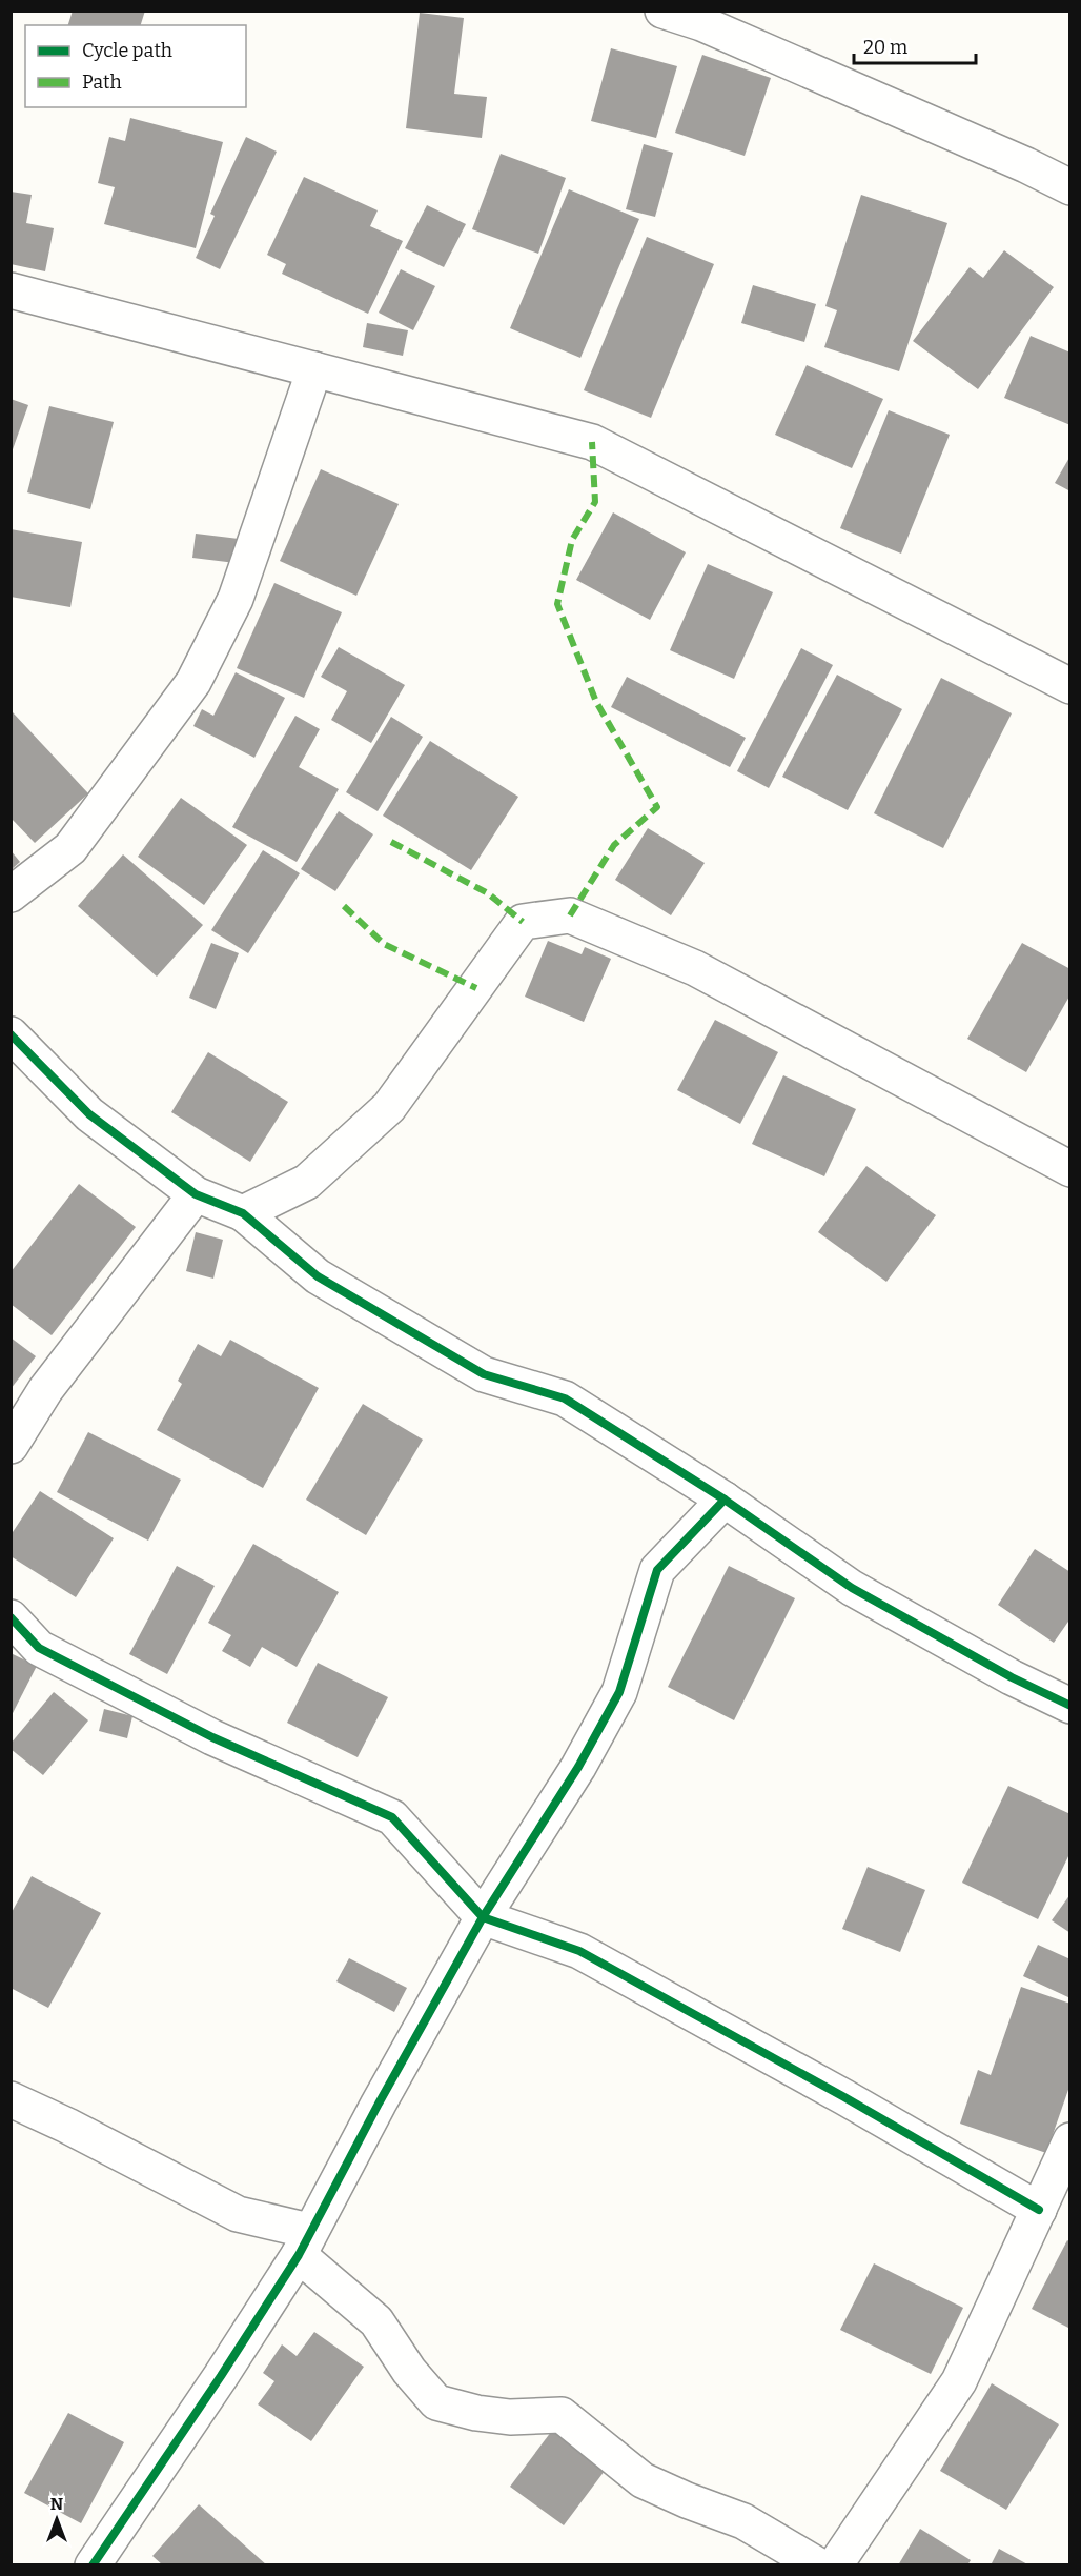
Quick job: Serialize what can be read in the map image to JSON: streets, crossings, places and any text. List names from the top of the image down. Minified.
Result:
{"legend":["Cycle path","Path"],"scale_bar":"20 m","north":"top"}
